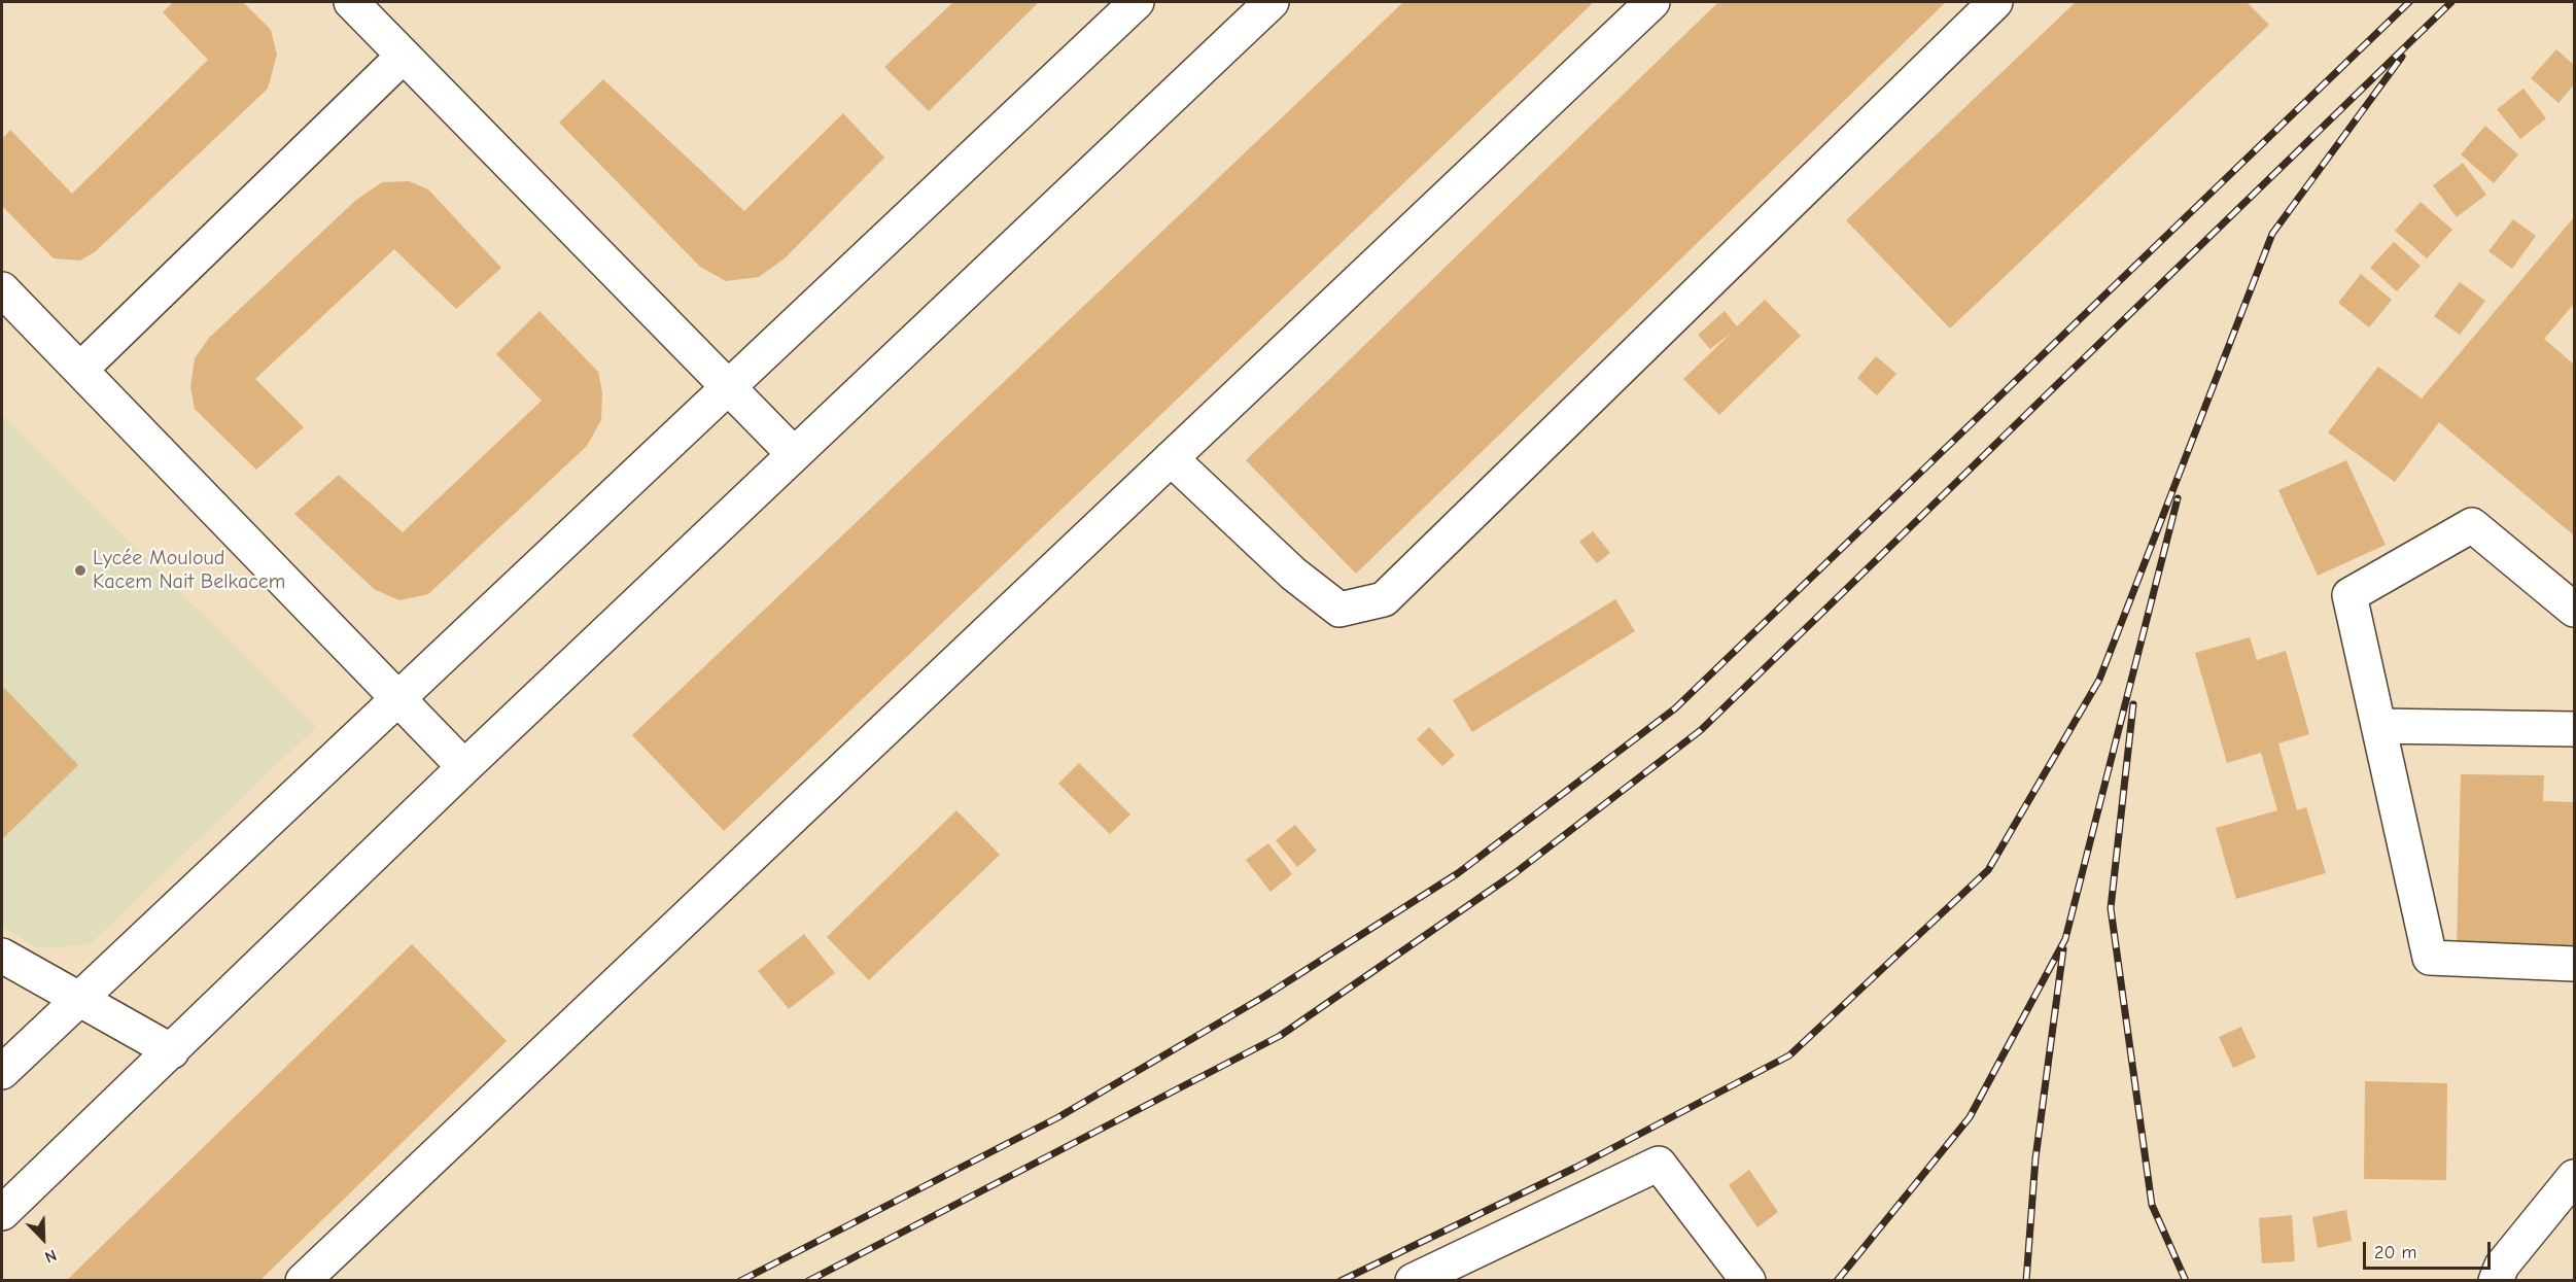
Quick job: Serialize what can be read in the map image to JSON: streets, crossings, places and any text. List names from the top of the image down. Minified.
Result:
{"places":["Lycée Mouloud Kacem Nait Belkacem"],"scale_bar":"20 m","north":"bottom right"}
